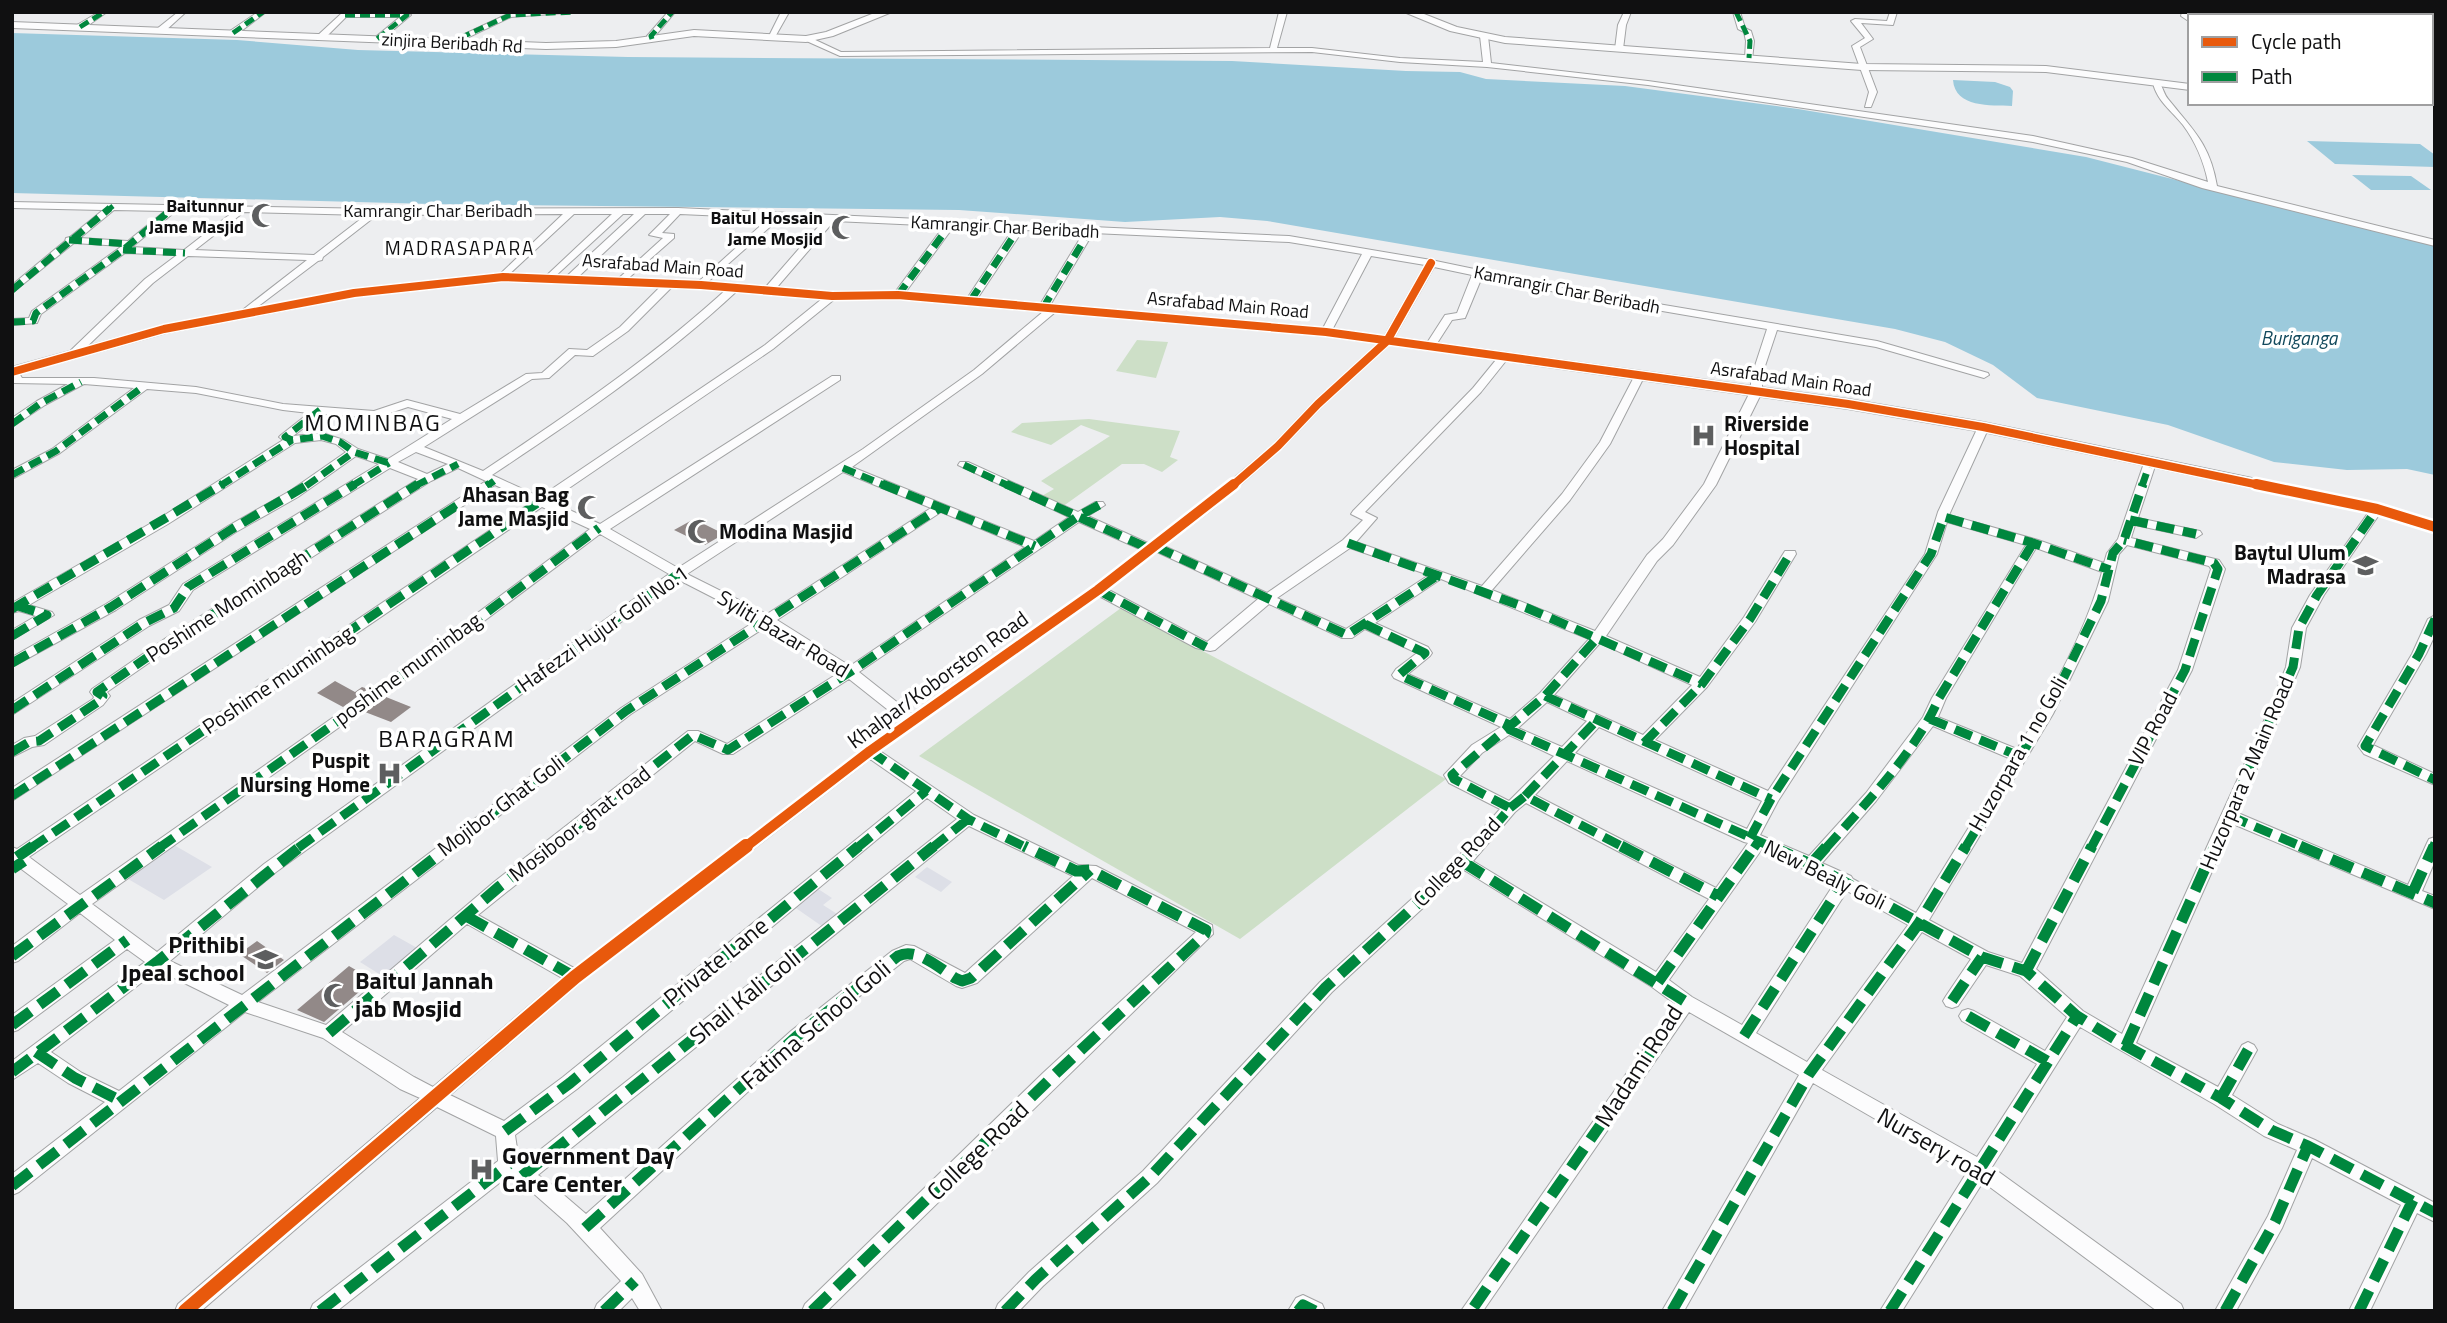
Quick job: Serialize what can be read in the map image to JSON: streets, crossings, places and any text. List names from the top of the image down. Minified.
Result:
{"streets":{"street":["zinjira Beribadh Rd","Kamrangir Char Beribadh","Asrafabad Main Road","Poshime Mominbagh","Hafezzi Hujur Goli No.1","Syliti Bazar Road","poshime muminbag","Poshime muminbag","Khalpar/Koborston Road","VIP Road","Huzorpara 1 no Goli","Huzorpara 2 Main Road","Mojibor Ghat Goli","Mosiboor ghat road","College Road","New Bealy Goli","Private Lane","Shail Kali Goli","Fatima School Goli","Madami Road","Nursery road"]},"crossings":[["Kamrangir Char Beribadh","Hafezzi Hujur Goli No.1"],["Kamrangir Char Beribadh","Khalpar/Koborston Road"],["Kamrangir Char Beribadh","College Road"],["Asrafabad Main Road","Hafezzi Hujur Goli No.1"],["Asrafabad Main Road","Poshime muminbag"],["Asrafabad Main Road","Khalpar/Koborston Road"],["Asrafabad Main Road","Huzorpara 1 no Goli"],["Asrafabad Main Road","Huzorpara 2 Main Road"],["Asrafabad Main Road","College Road"],["Poshime Mominbagh","Syliti Bazar Road"],["Hafezzi Hujur Goli No.1","Syliti Bazar Road"],["Syliti Bazar Road","poshime muminbag"],["Syliti Bazar Road","Poshime muminbag"],["Syliti Bazar Road","Khalpar/Koborston Road"],["Syliti Bazar Road","Mojibor Ghat Goli"],["Syliti Bazar Road","Mosiboor ghat road"],["VIP Road","Huzorpara 1 no Goli"],["VIP Road","New Bealy Goli"],["Huzorpara 1 no Goli","New Bealy Goli"],["Huzorpara 1 no Goli","Nursery road"],["Huzorpara 2 Main Road","New Bealy Goli"],["College Road","New Bealy Goli"],["College Road","Fatima School Goli"],["College Road","Madami Road"],["Madami Road","Nursery road"]],"districts":["MADRASAPARA","MOMINBAG","BARAGRAM"],"water":["Buriganga"],"places":{"mosque":["Baitunnur Jame Masjid","Baitul Hossain Jame Mosjid","Ahasan Bag Jame Masjid","Modina Masjid","Baitul Jannah jab Mosjid"],"hospital":["Riverside Hospital","Puspit Nursing Home","Government Day Care Center"],"school or university":["Baytul Ulum Madrasa","Prithibi Jpeal school"]},"legend":["Cycle path","Path"]}
